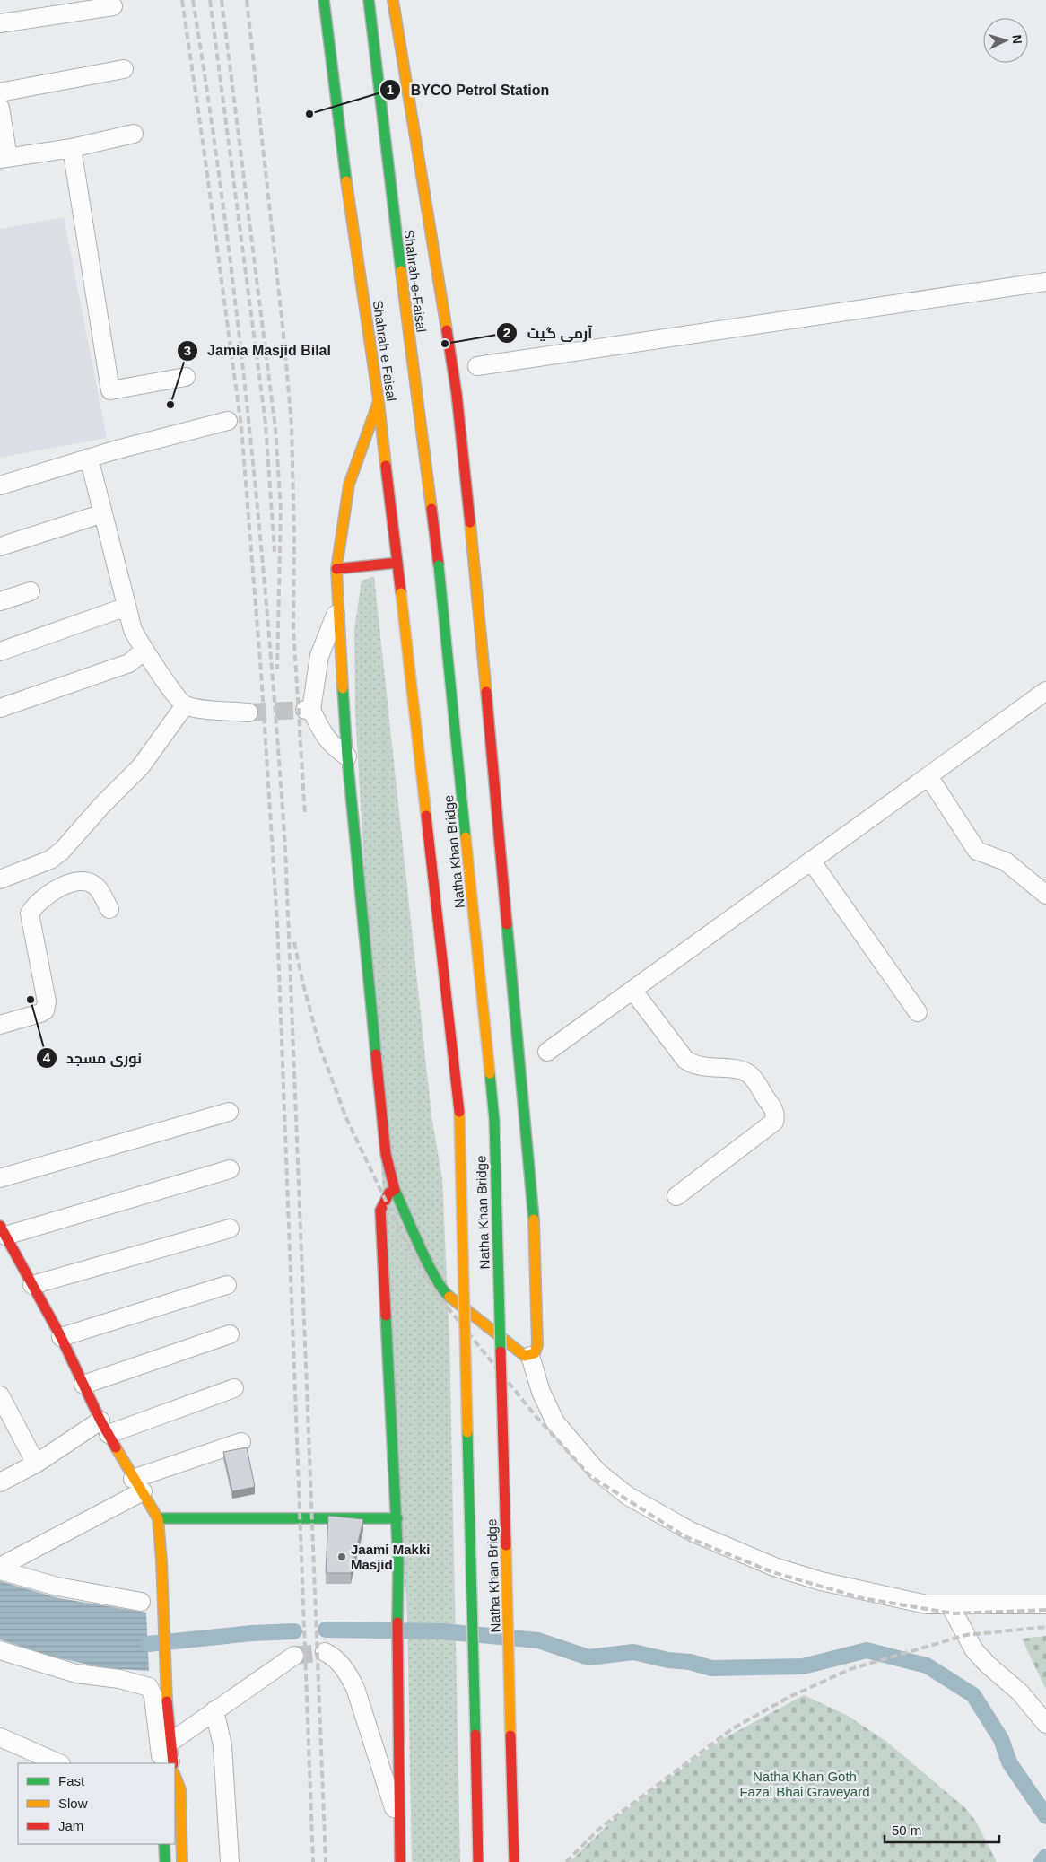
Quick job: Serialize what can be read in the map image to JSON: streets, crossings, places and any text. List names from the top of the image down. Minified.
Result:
{"streets":{"main road":["Shahrah-e-Faisal","Shahrah e Faisal","Natha Khan Bridge"]},"crossings":[["Shahrah-e-Faisal","Natha Khan Bridge"],["Shahrah e Faisal","Natha Khan Bridge"]],"parks":["Natha Khan Goth Fazal Bhai Graveyard"],"places":["BYCO Petrol Station","آرمی گیٹ","Jamia Masjid Bilal","نوری مسجد","Jaami Makki Masjid"],"legend":["Fast","Slow","Jam"],"scale_bar":"50 m","north":"right"}
